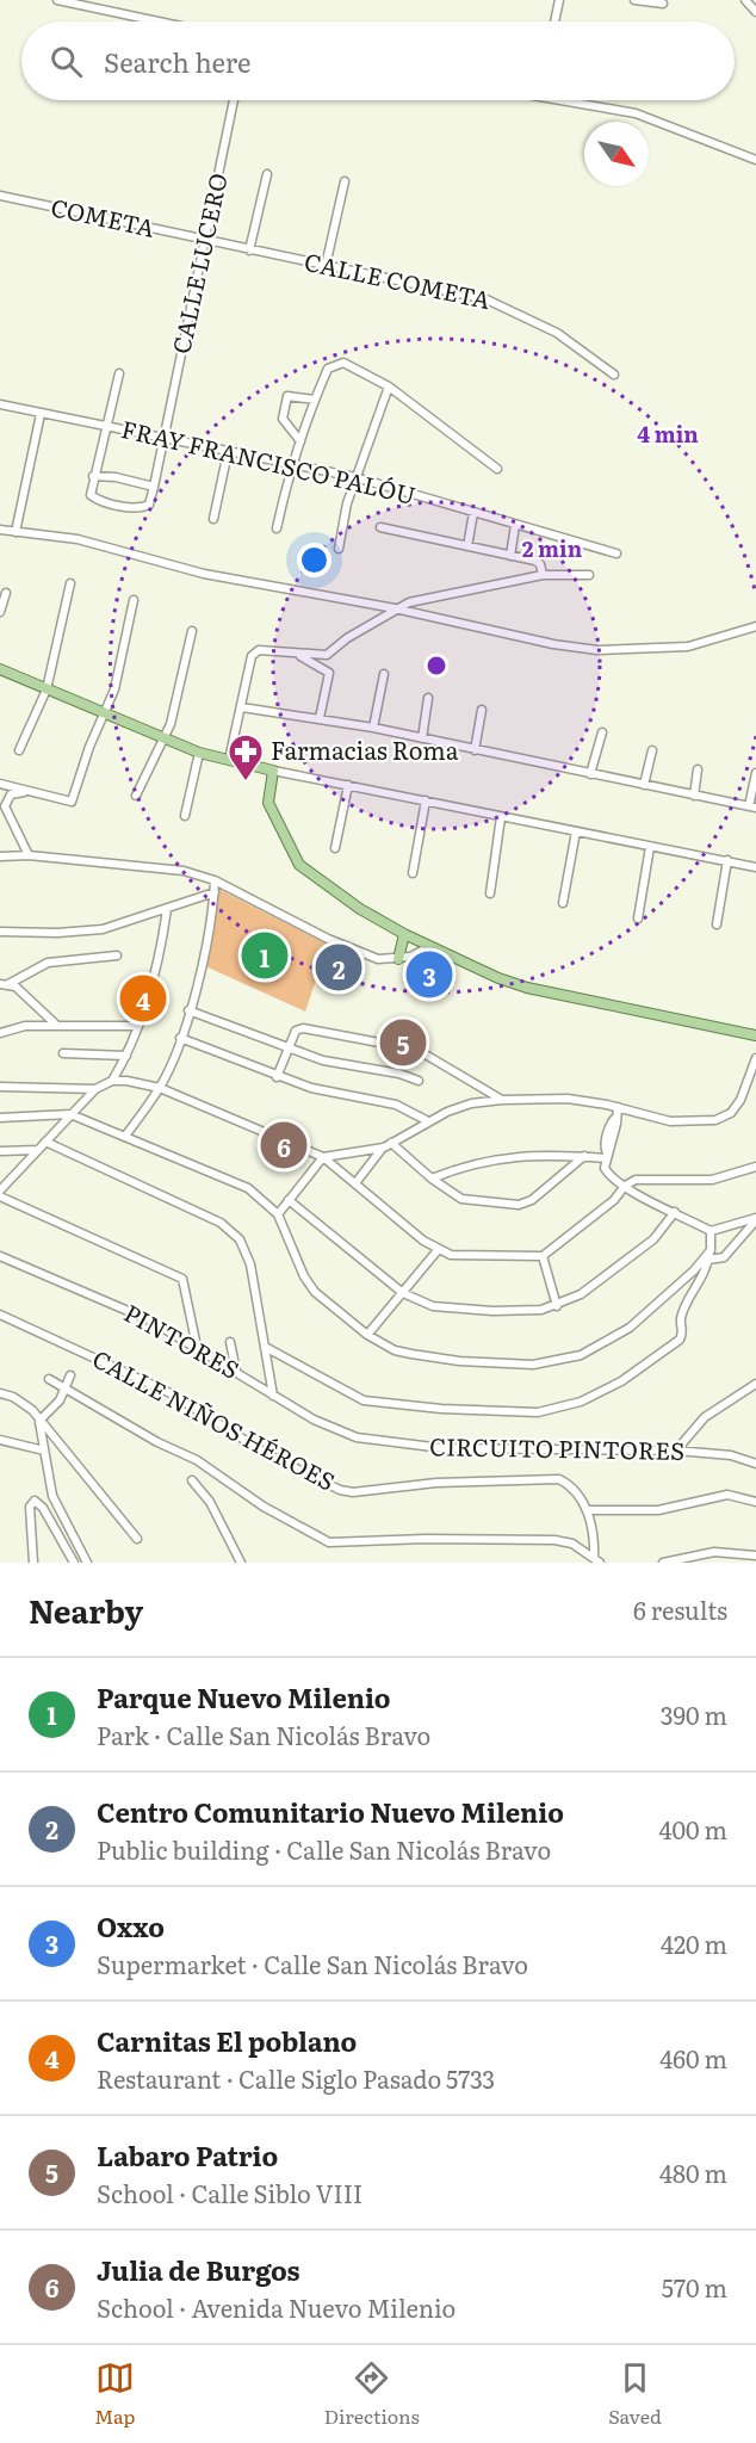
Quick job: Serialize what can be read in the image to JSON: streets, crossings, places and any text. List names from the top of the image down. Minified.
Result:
{"streets":{"street":["COMETA","CALLE LUCERO","CALLE COMETA","FRAY FRANCISCO PALÓU","PINTORES","CALLE NIÑOS HÉROES","CIRCUITO PINTORES"]},"crossings":[["COMETA","CALLE LUCERO"],["COMETA","CALLE COMETA"],["CALLE LUCERO","CALLE COMETA"],["CALLE LUCERO","FRAY FRANCISCO PALÓU"],["PINTORES","CIRCUITO PINTORES"]],"places":{"pharmacy":["Farmacias Roma"]},"north":"bottom right","page":{"search":"Search here","pins":["1","2","3","4","5","6"],"heading":["Nearby","6 results"],"list":[{"mark":"1","name":"Parque Nuevo Milenio","note":"Park · Calle San Nicolás Bravo","value":"390 m"},{"mark":"2","name":"Centro Comunitario Nuevo Milenio","note":"Public building · Calle San Nicolás Bravo","value":"400 m"},{"mark":"3","name":"Oxxo","note":"Supermarket · Calle San Nicolás Bravo","value":"420 m"},{"mark":"4","name":"Carnitas El poblano","note":"Restaurant · Calle Siglo Pasado 5733","value":"460 m"},{"mark":"5","name":"Labaro Patrio","note":"School · Calle Siblo VIII","value":"480 m"},{"mark":"6","name":"Julia de Burgos","note":"School · Avenida Nuevo Milenio","value":"570 m"}],"nav":["Map","Directions","Saved"]},"rings":["4 min","2 min"]}
